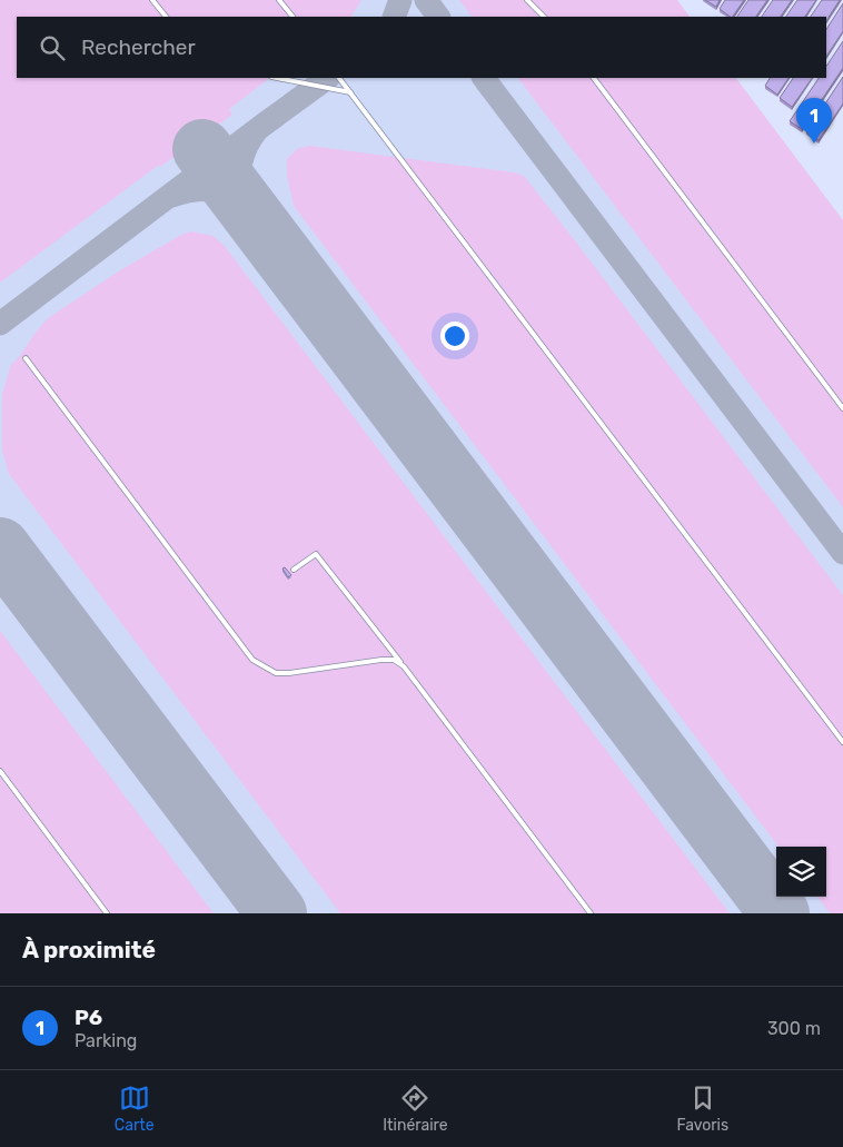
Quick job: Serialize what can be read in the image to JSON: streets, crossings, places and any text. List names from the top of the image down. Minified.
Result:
{"page":{"search":"Rechercher","pins":"1","heading":"À proximité","list":[{"mark":"1","name":"P6","note":"Parking","value":"300 m"}],"nav":["Carte","Itinéraire","Favoris"]}}
